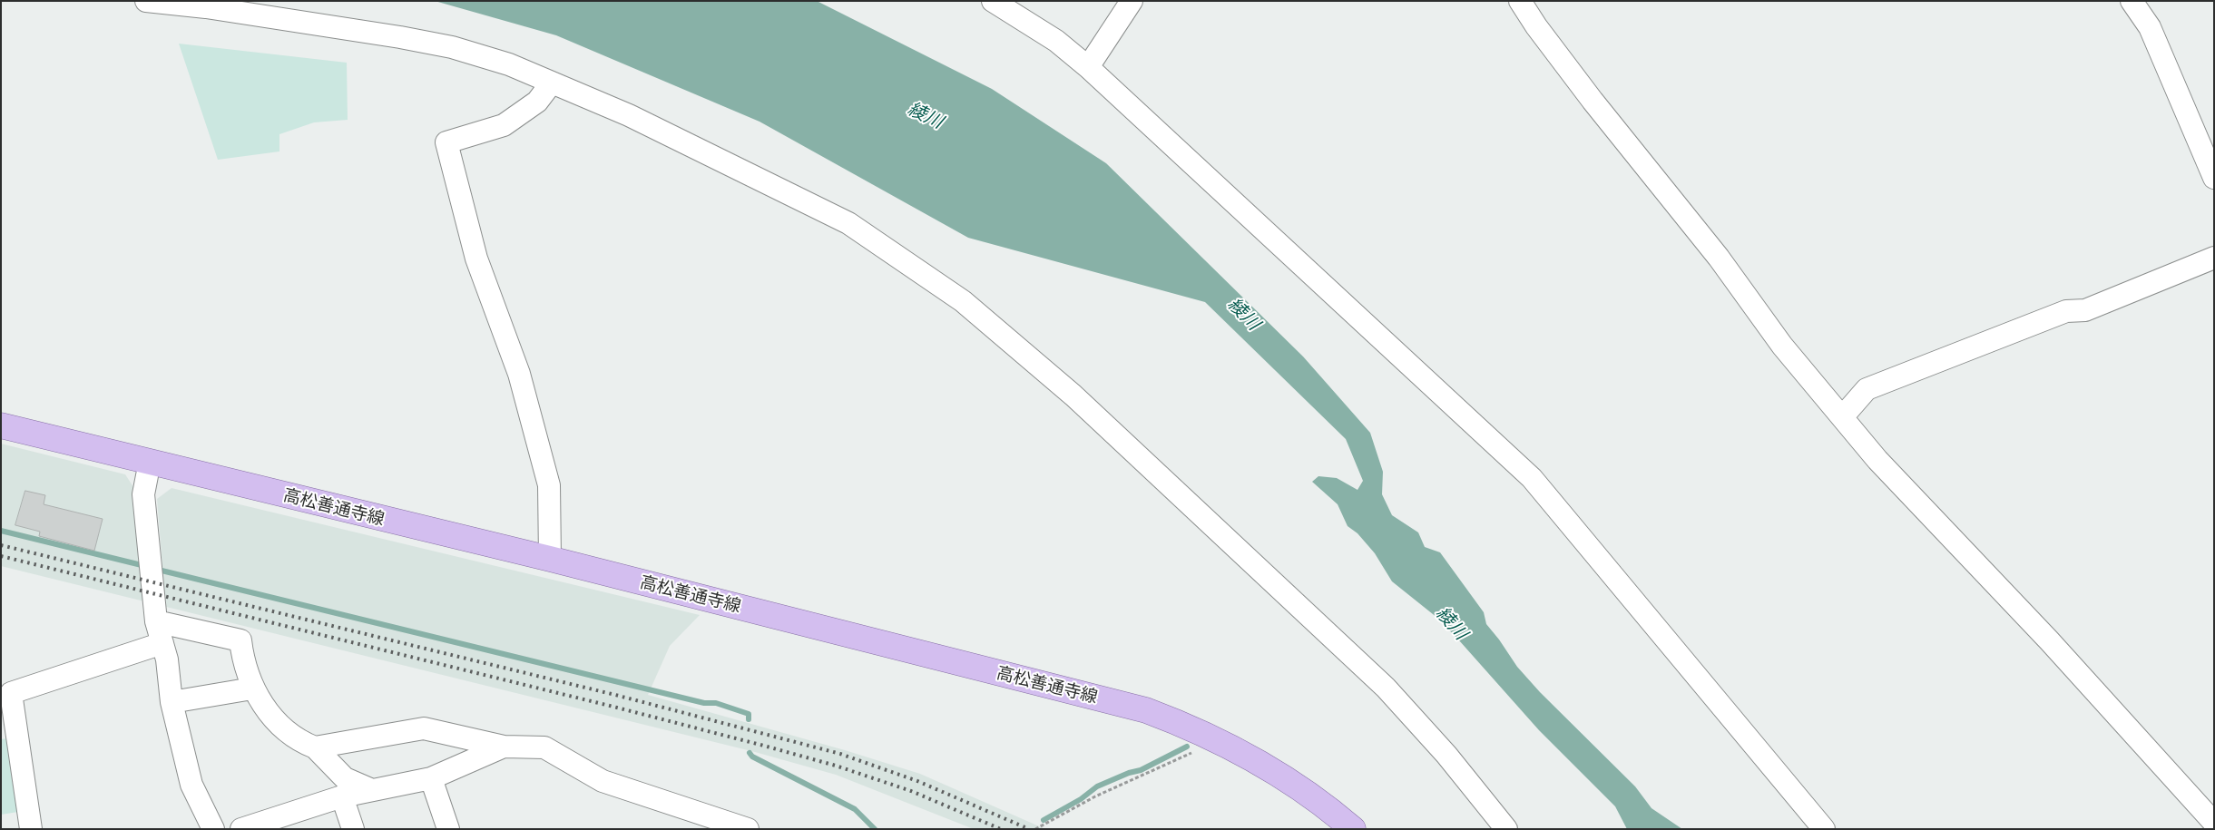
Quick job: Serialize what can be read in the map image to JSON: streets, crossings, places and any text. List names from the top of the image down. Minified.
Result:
{"streets":{"main road":["高松善通寺線"]},"water":["綾川"]}
